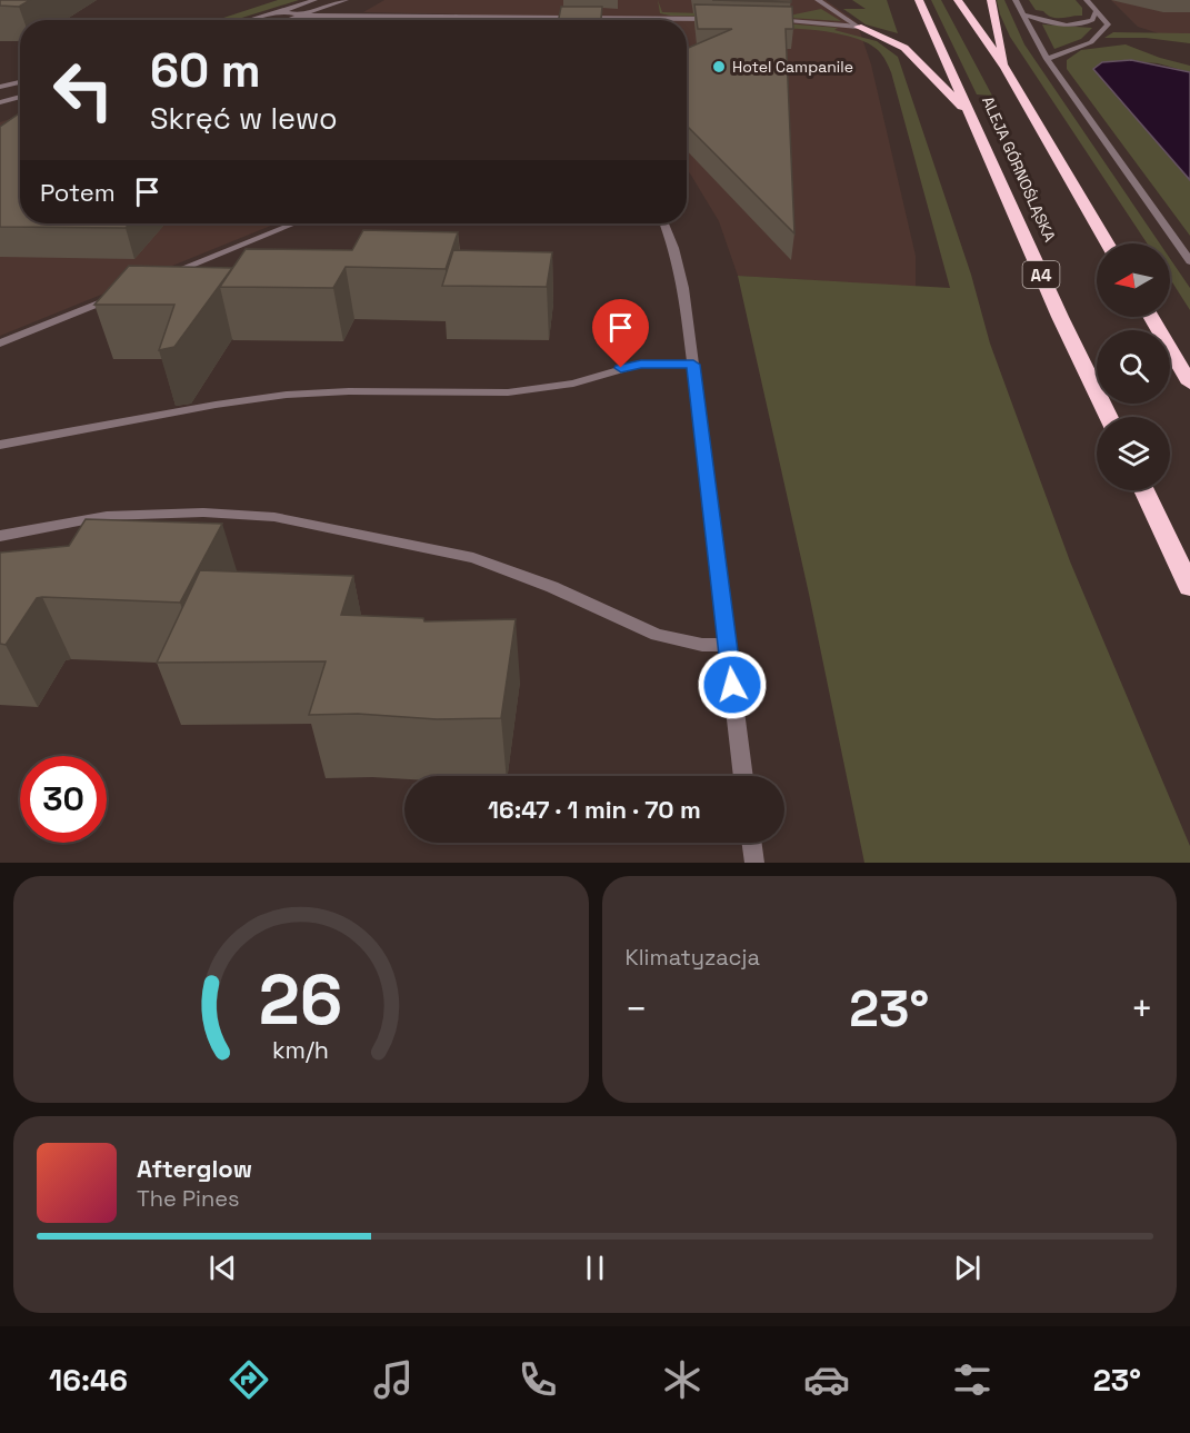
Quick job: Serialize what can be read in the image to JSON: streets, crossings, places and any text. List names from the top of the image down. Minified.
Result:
{"streets":{"highway":["ALEJA GÓRNOŚLĄSKA","A4"]},"places":["Hotel Campanile"],"north":"left","page":{"turn":["60 m","Skręć w lewo"],"then":"Potem","limit":"30","trip":"16:47 · 1 min · 70 m","tile":"Klimatyzacja","heat":["−","23°","+"],"song":["Afterglow","The Pines"],"tabs":["16:46","23°"],"gauge":["26","km/h"]}}
